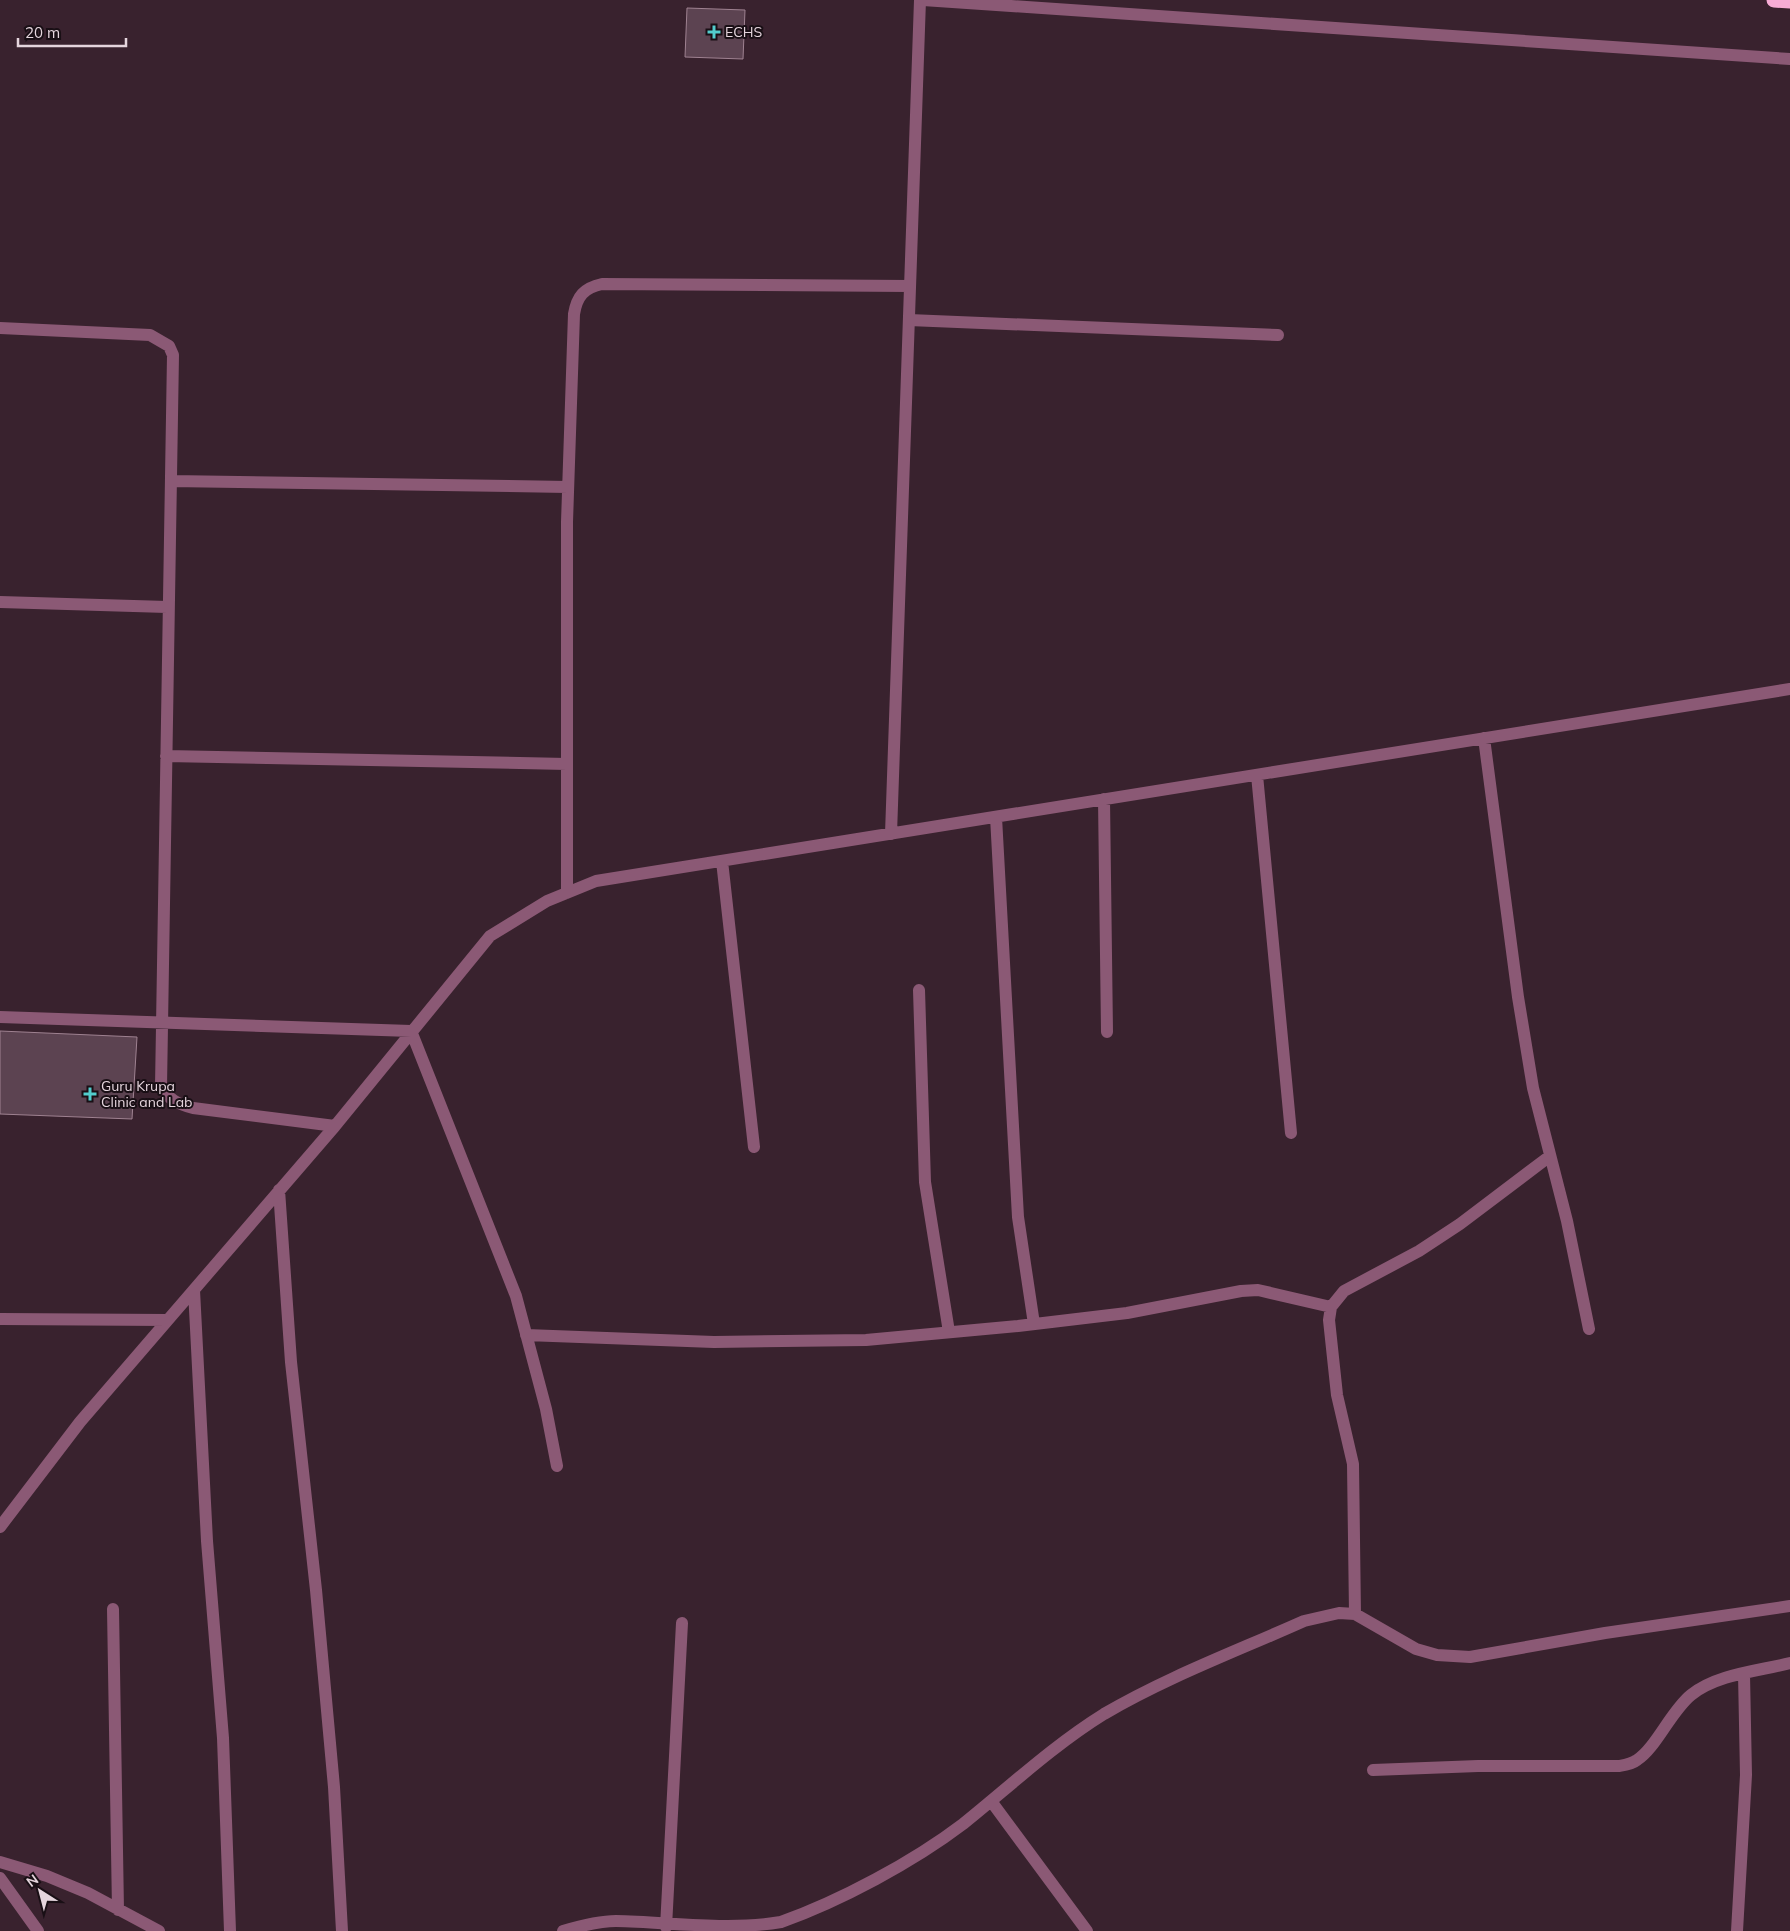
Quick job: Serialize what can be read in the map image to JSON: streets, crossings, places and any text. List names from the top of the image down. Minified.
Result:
{"places":{"health":["ECHS","Guru Krupa Clinic and Lab"]},"scale_bar":"20 m","north":"top left"}
